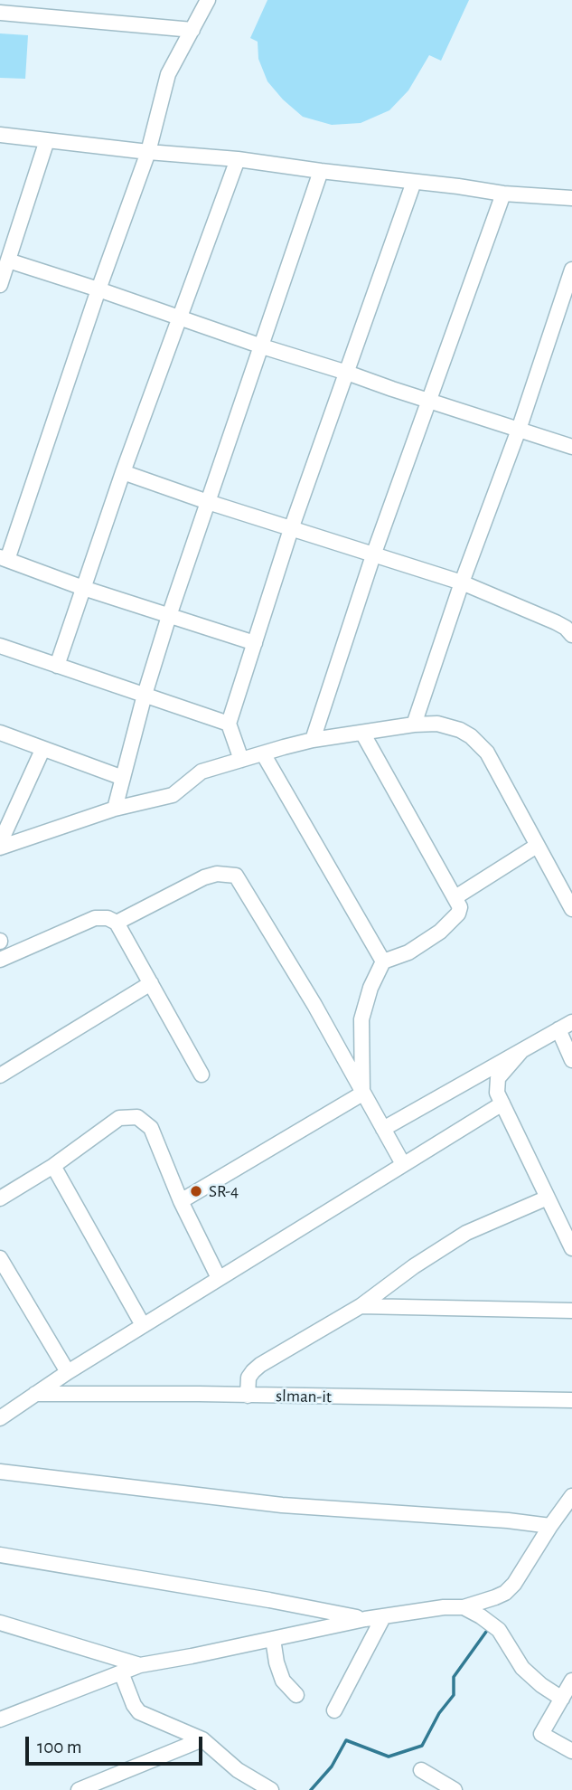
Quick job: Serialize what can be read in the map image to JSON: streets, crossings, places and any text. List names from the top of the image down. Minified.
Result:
{"streets":{"street":["slman-it"]},"places":["SR-4"],"scale_bar":"100 m"}
